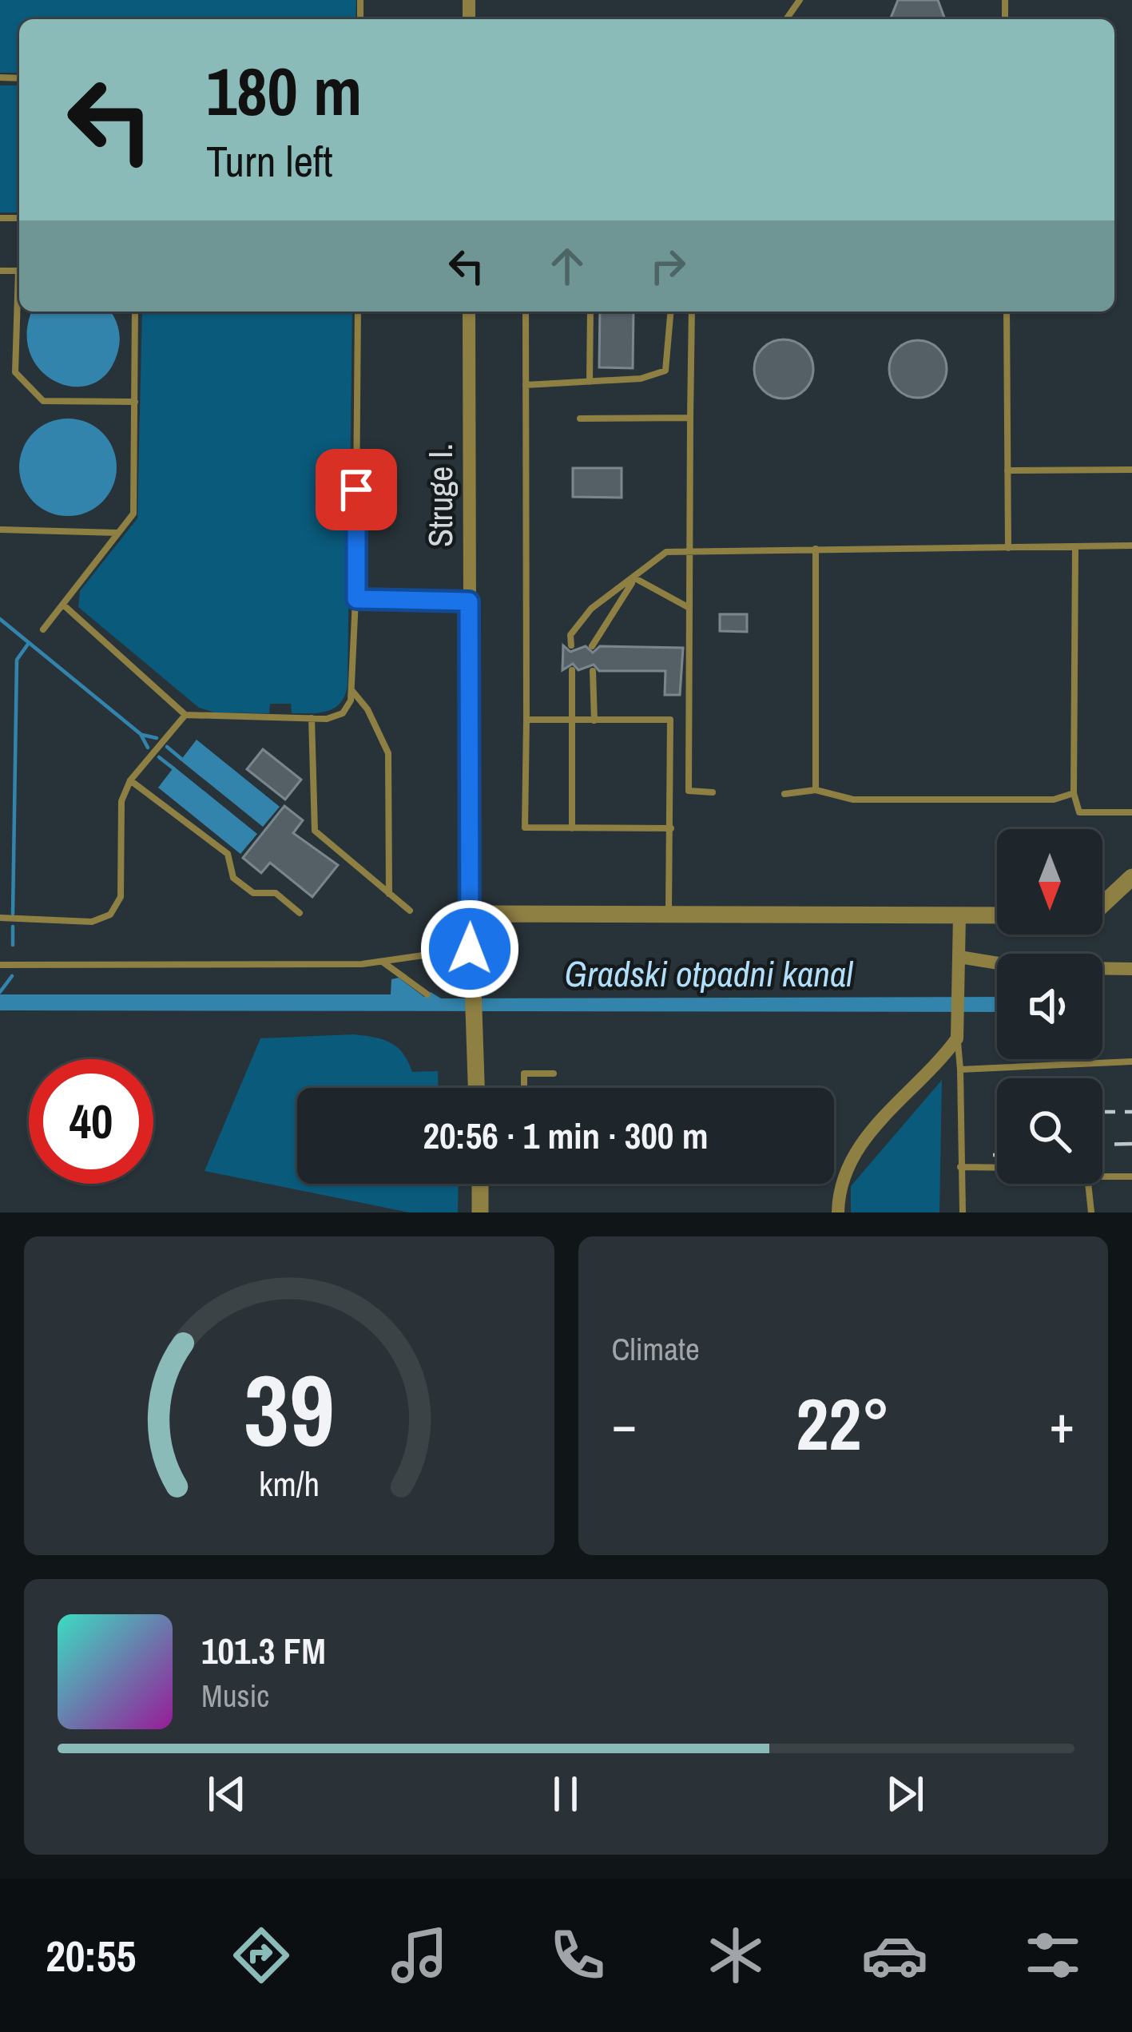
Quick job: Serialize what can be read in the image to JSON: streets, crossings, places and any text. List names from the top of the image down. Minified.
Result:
{"streets":{"street":["Struge I."]},"water":["Gradski otpadni kanal"],"north":"bottom","page":{"turn":["180 m","Turn left"],"limit":"40","trip":"20:56 · 1 min · 300 m","tile":"Climate","heat":["−","22°","+"],"song":["101.3 FM","Music"],"tabs":"20:55","gauge":["39","km/h"]}}
